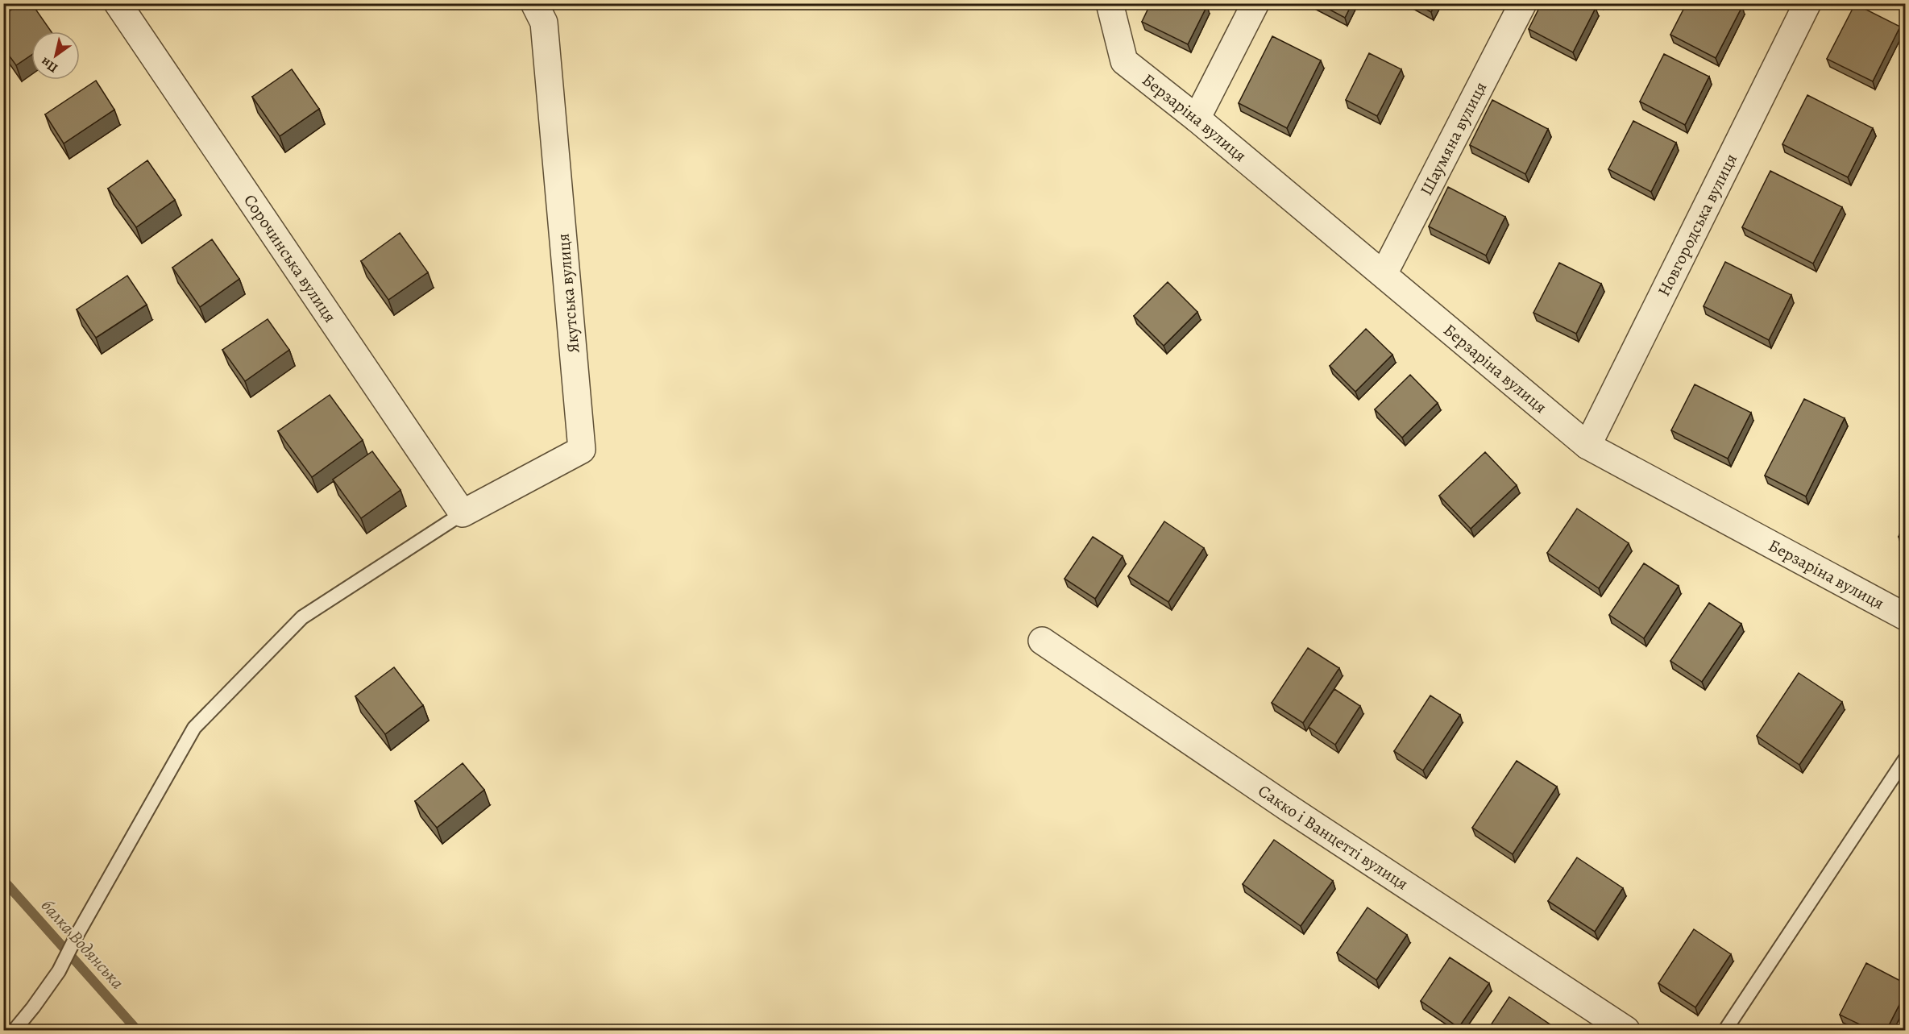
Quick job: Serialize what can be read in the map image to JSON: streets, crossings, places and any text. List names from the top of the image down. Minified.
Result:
{"streets":{"street":["Берзаріна вулиця","Шаумяна вулиця","Новгородська вулиця","Сорочинська вулиця","Якутська вулиця","Сакко і Ванцетті вулиця"]},"crossings":[["Берзаріна вулиця","Шаумяна вулиця"],["Берзаріна вулиця","Новгородська вулиця"],["Сорочинська вулиця","Якутська вулиця"]],"water":["балка Водянська"],"north":"bottom left"}
